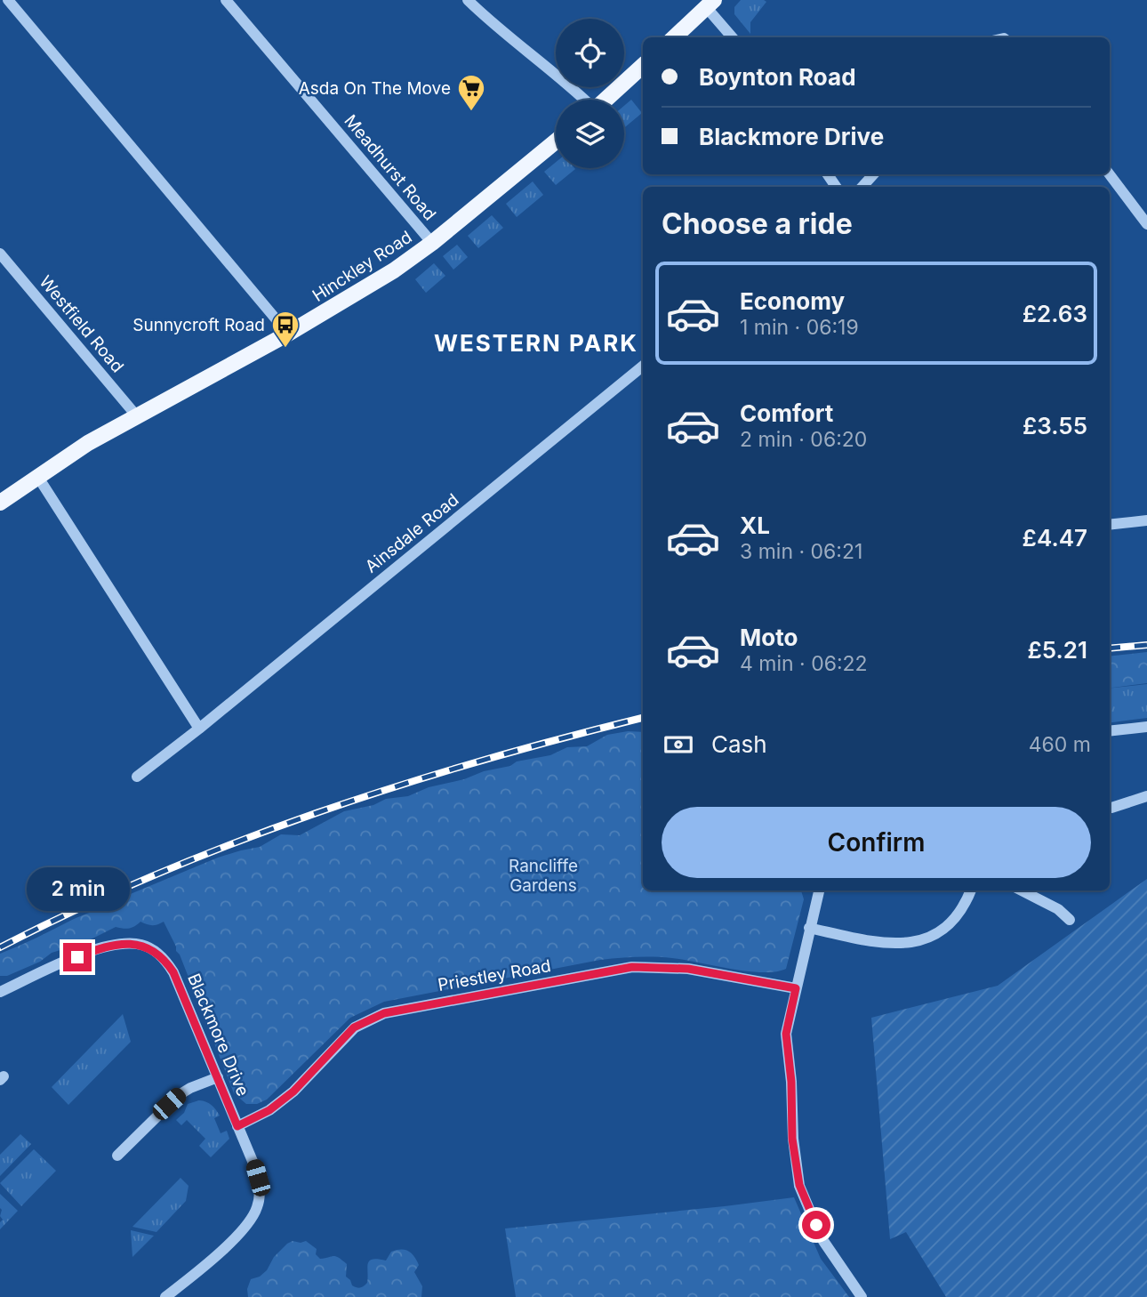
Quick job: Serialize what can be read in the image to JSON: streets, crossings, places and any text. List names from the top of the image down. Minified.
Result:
{"streets":{"main road":["Hinckley Road"],"street":["Meadhurst Road","Westfield Road","Ainsdale Road","Priestley Road","Blackmore Drive"]},"crossings":[["Meadhurst Road","Hinckley Road"],["Hinckley Road","Westfield Road"],["Priestley Road","Blackmore Drive"]],"districts":["WESTERN PARK"],"parks":["Rancliffe Gardens"],"places":{"supermarket":["Asda On The Move"],"bus stop":["Sunnycroft Road"]},"page":{"banner":["Boynton Road","Blackmore Drive"],"heading":"Choose a ride","list":[{"name":"Economy","note":"1 min · 06:19","value":"£2.63"},{"name":"Comfort","note":"2 min · 06:20","value":"£3.55"},{"name":"XL","note":"3 min · 06:21","value":"£4.47"},{"name":"Moto","note":"4 min · 06:22","value":"£5.21"}],"pay":["Cash","460 m"],"buttons":"Confirm","bubble":"2 min"}}
